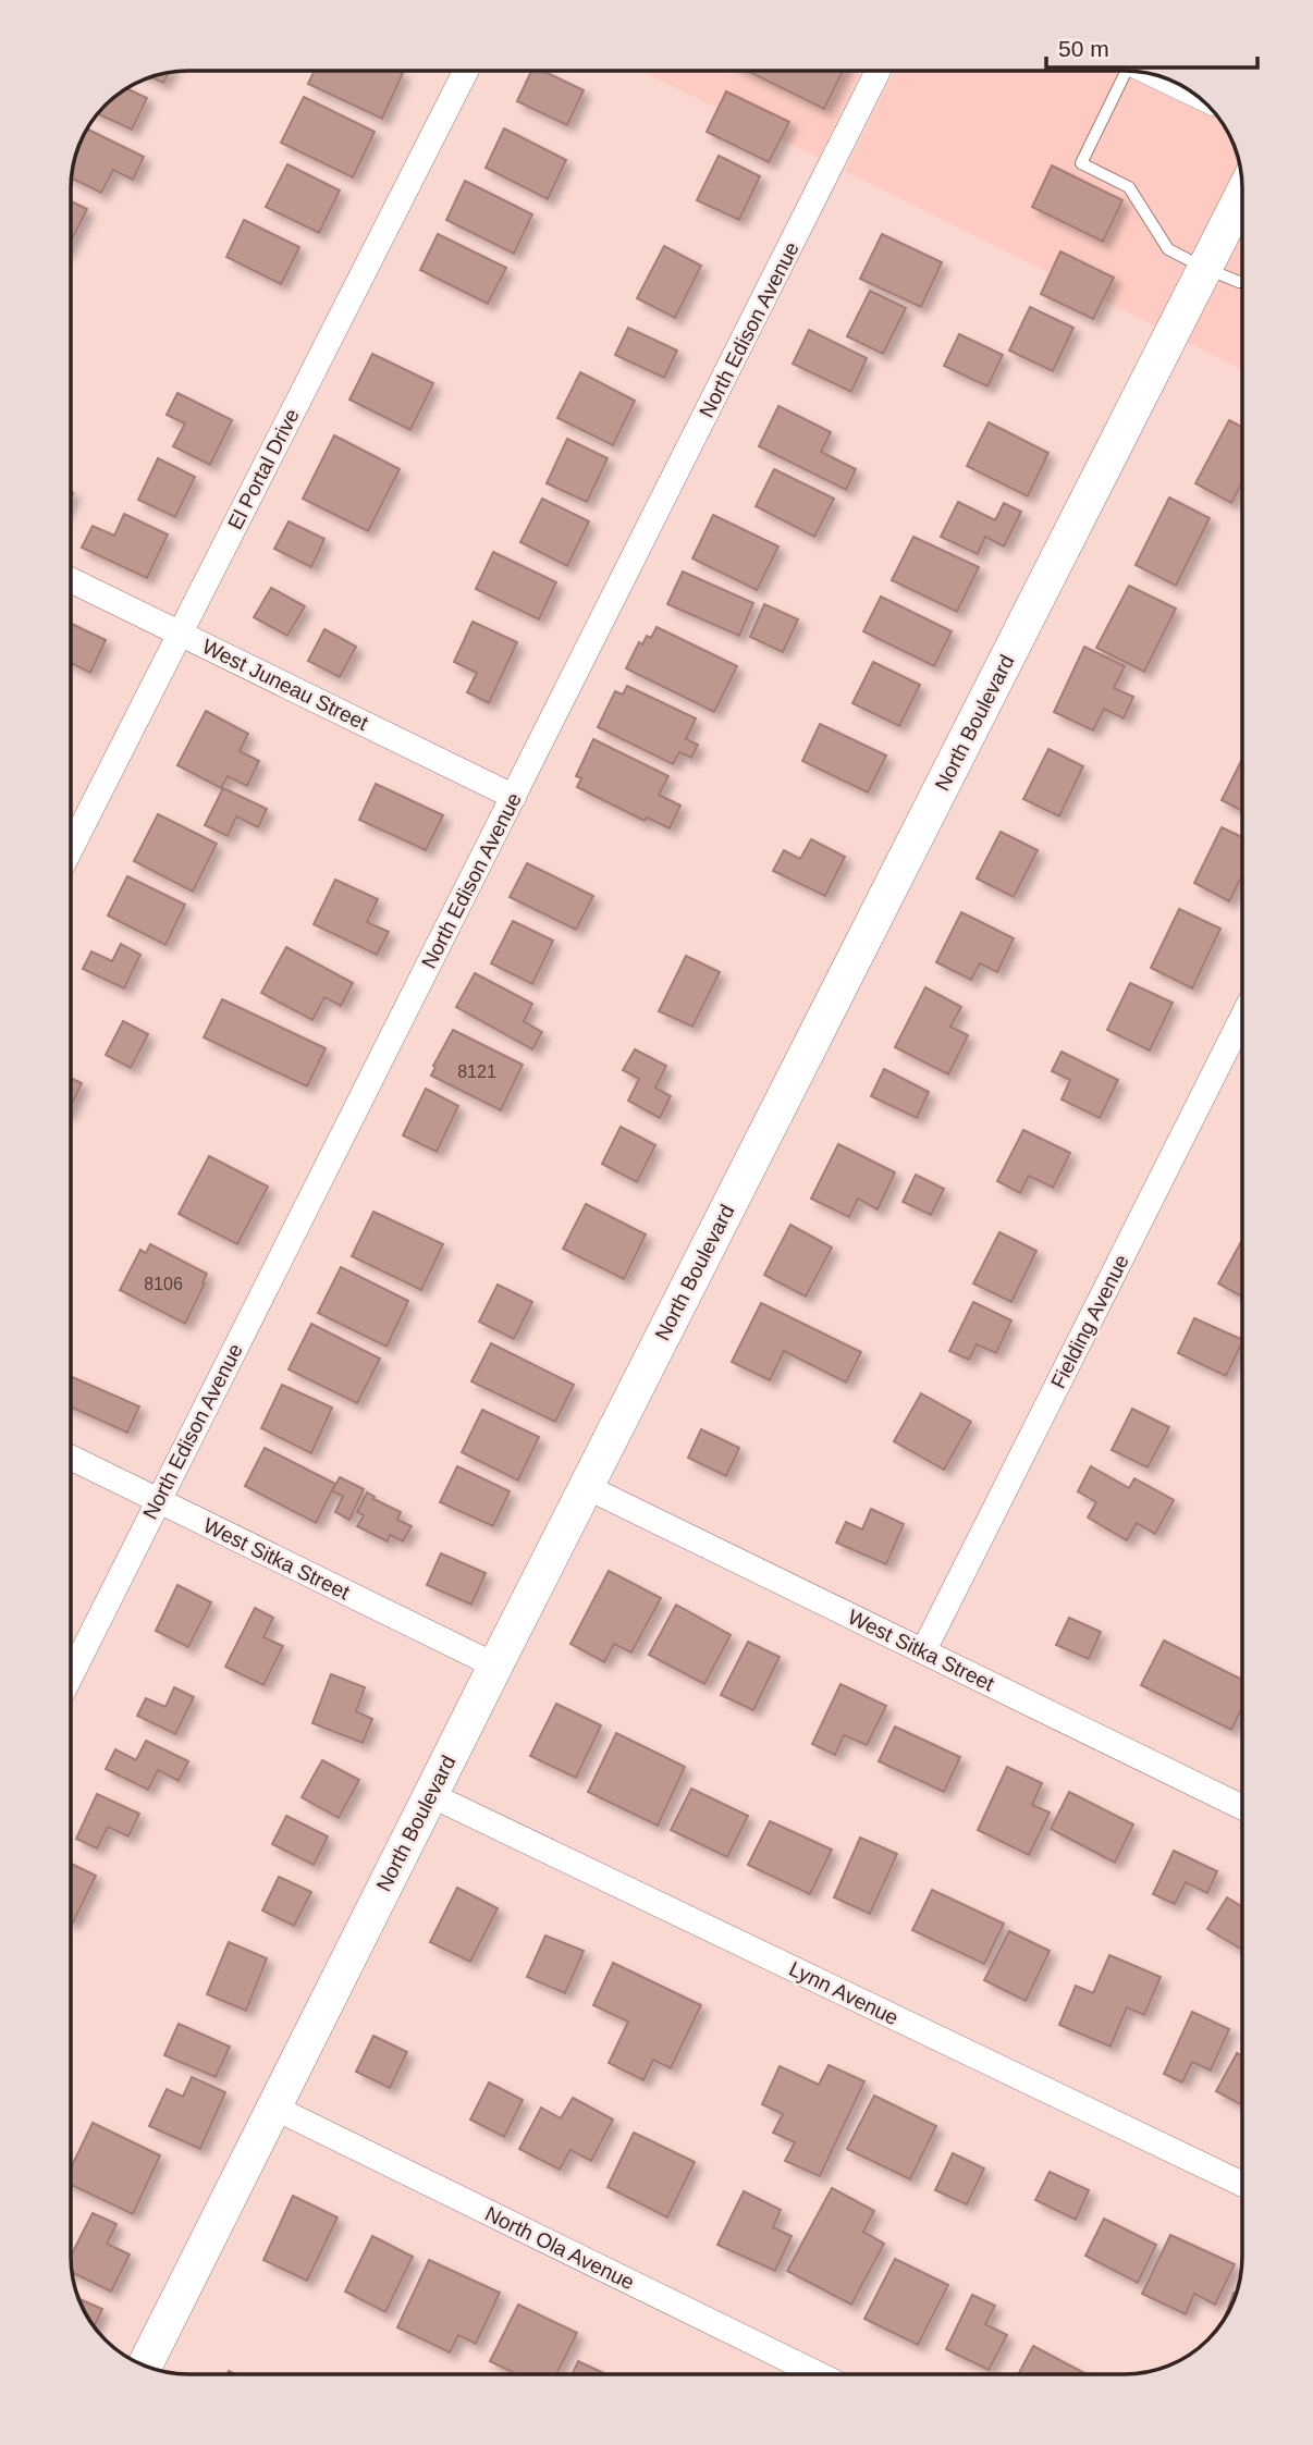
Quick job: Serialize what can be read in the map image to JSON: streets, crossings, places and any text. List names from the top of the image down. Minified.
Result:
{"streets":{"street":["North Edison Avenue","El Portal Drive","West Juneau Street","North Boulevard","Fielding Avenue","West Sitka Street","Lynn Avenue","North Ola Avenue"]},"crossings":[["North Edison Avenue","West Juneau Street"],["North Edison Avenue","West Sitka Street"],["El Portal Drive","West Juneau Street"],["North Boulevard","West Sitka Street"],["North Boulevard","Lynn Avenue"],["North Boulevard","North Ola Avenue"],["Fielding Avenue","West Sitka Street"]],"house_numbers":["8121","8106"],"scale_bar":"50 m"}
